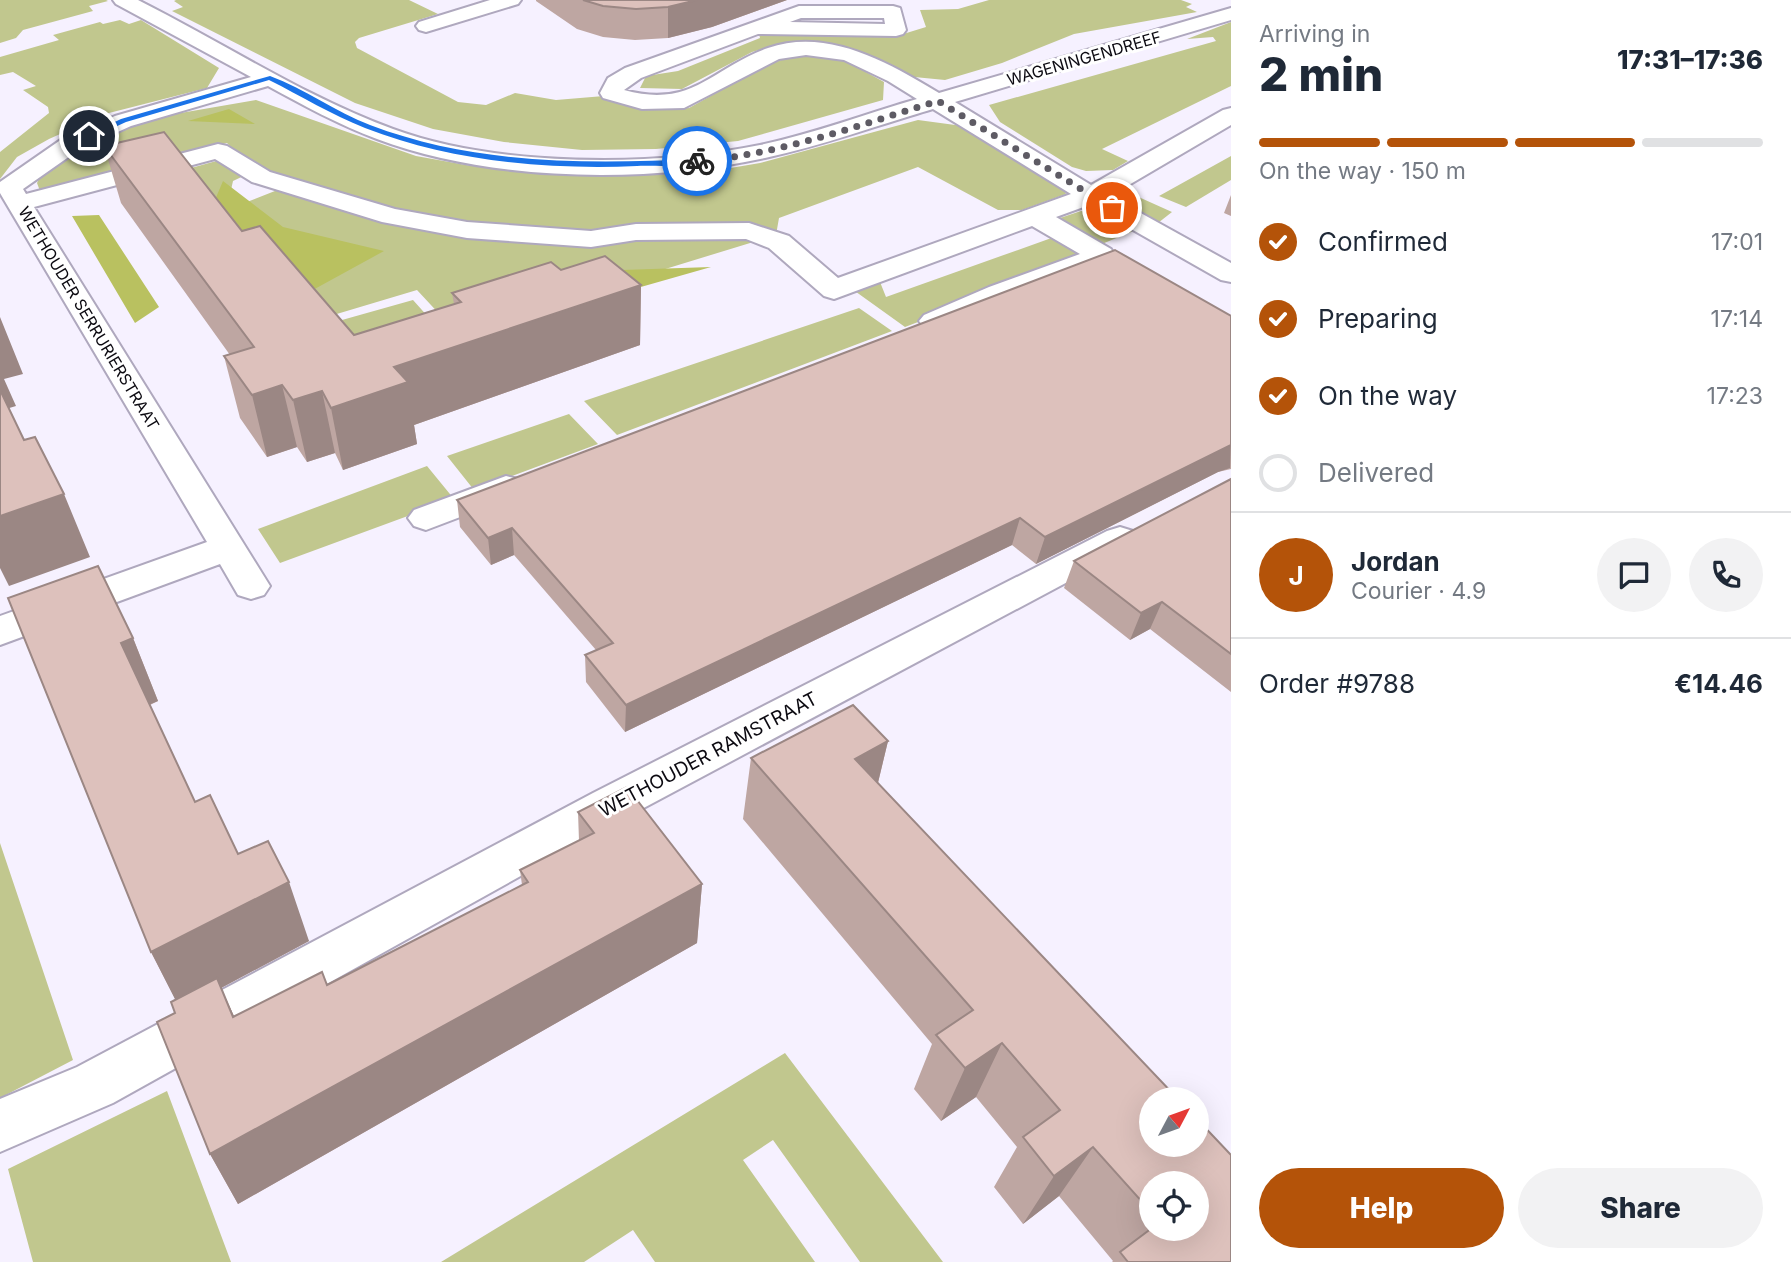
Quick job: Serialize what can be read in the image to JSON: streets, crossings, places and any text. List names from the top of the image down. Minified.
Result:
{"streets":{"street":["WAGENINGENDREEF","WETHOUDER SERRURIERSTRAAT","WETHOUDER RAMSTRAAT"]},"crossings":[["WAGENINGENDREEF","WETHOUDER SERRURIERSTRAAT"]],"north":"top right","page":{"heading":["2 min","Arriving in","17:31–17:36"],"panel":["Jordan","Courier · 4.9","Order #9788","€14.46"],"bar":"On the way · 150 m","list":[["Confirmed","17:01"],["Preparing","17:14"],["On the way","17:23"],"Delivered"],"round":"J","buttons":["Help","Share"]}}
